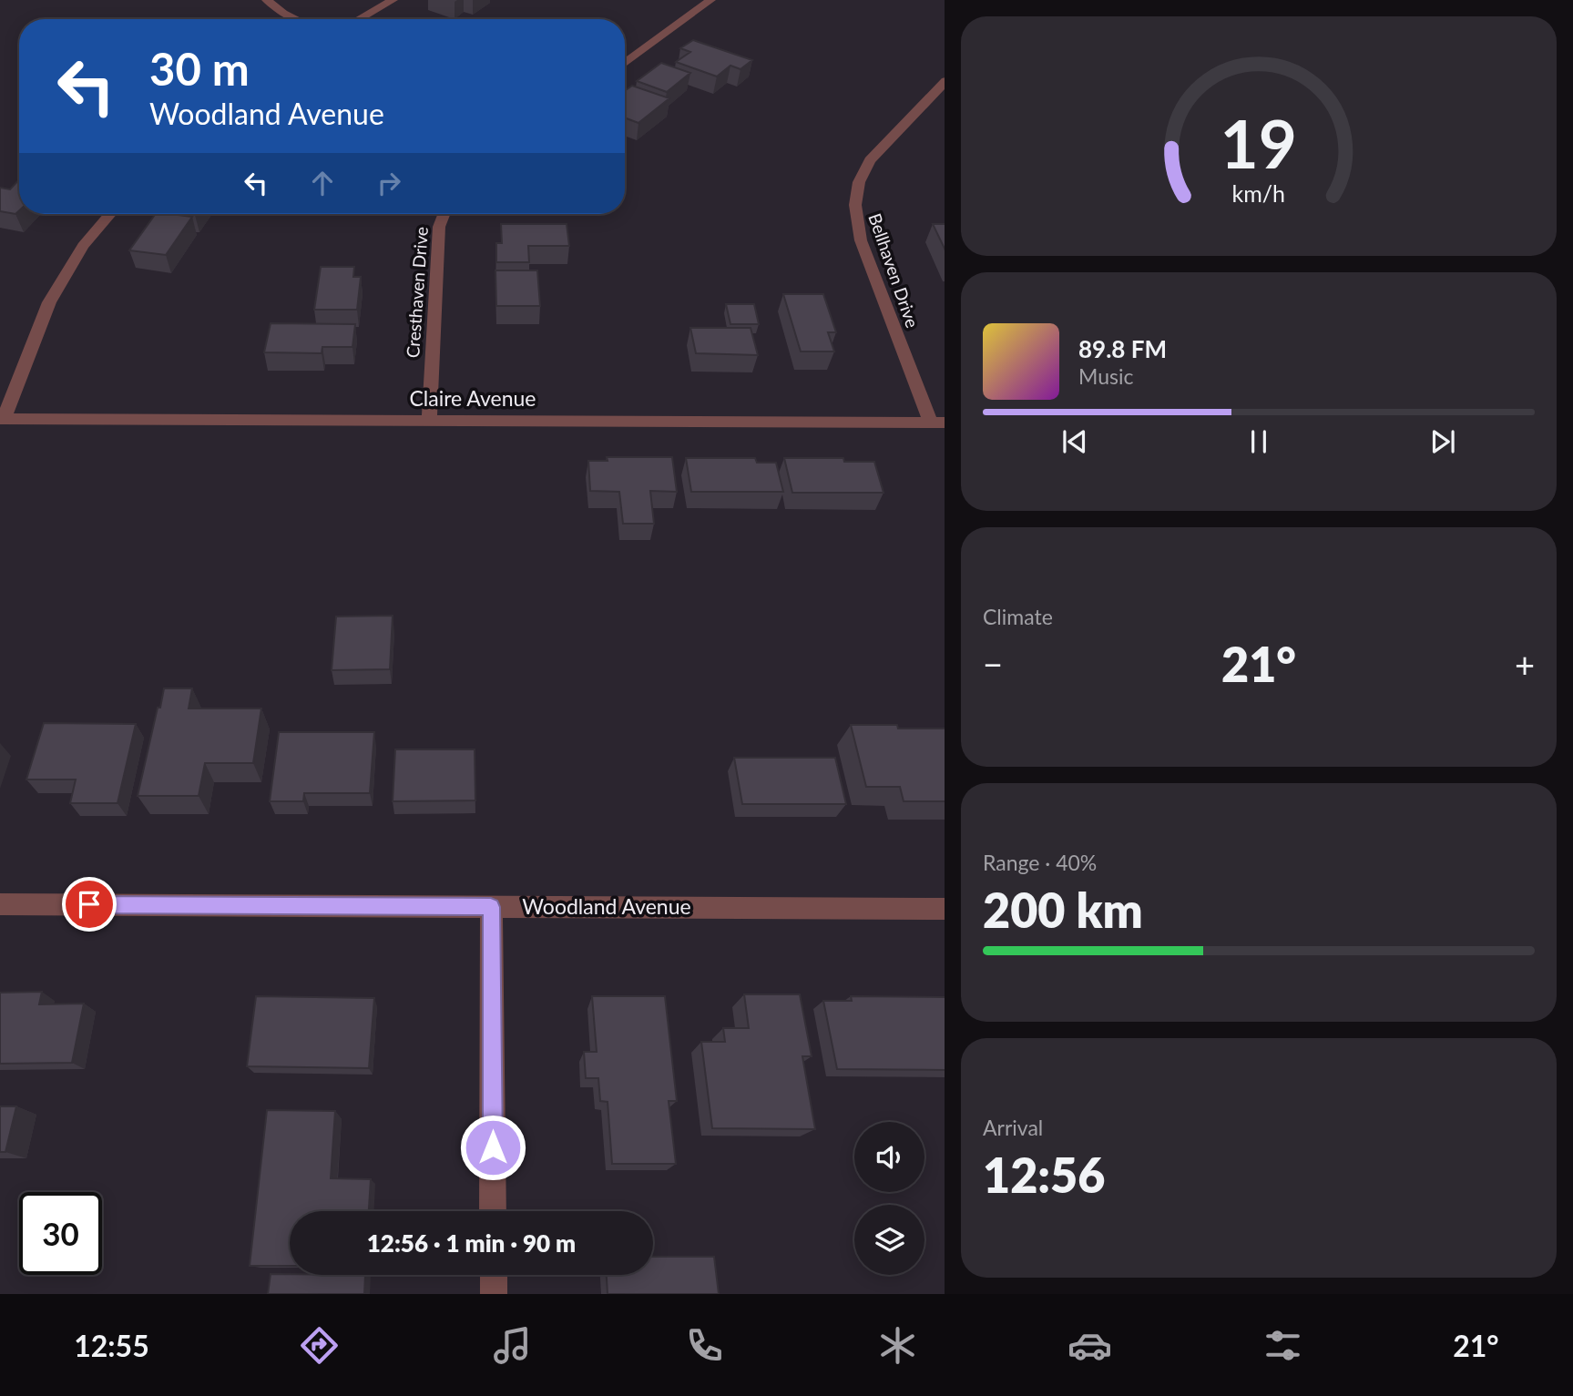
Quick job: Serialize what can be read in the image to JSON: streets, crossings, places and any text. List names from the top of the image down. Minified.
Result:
{"streets":{"street":["Bellhaven Drive","Cresthaven Drive","Claire Avenue","Woodland Avenue"]},"crossings":[["Bellhaven Drive","Claire Avenue"],["Cresthaven Drive","Claire Avenue"]],"page":{"turn":["30 m","Woodland Avenue"],"song":["89.8 FM","Music"],"tile":["Climate",["Range · 40%","200 km"],["Arrival","12:56"]],"heat":["−","21°","+"],"limit":"30","trip":"12:56 · 1 min · 90 m","tabs":["12:55","21°"],"gauge":["19","km/h"]}}
